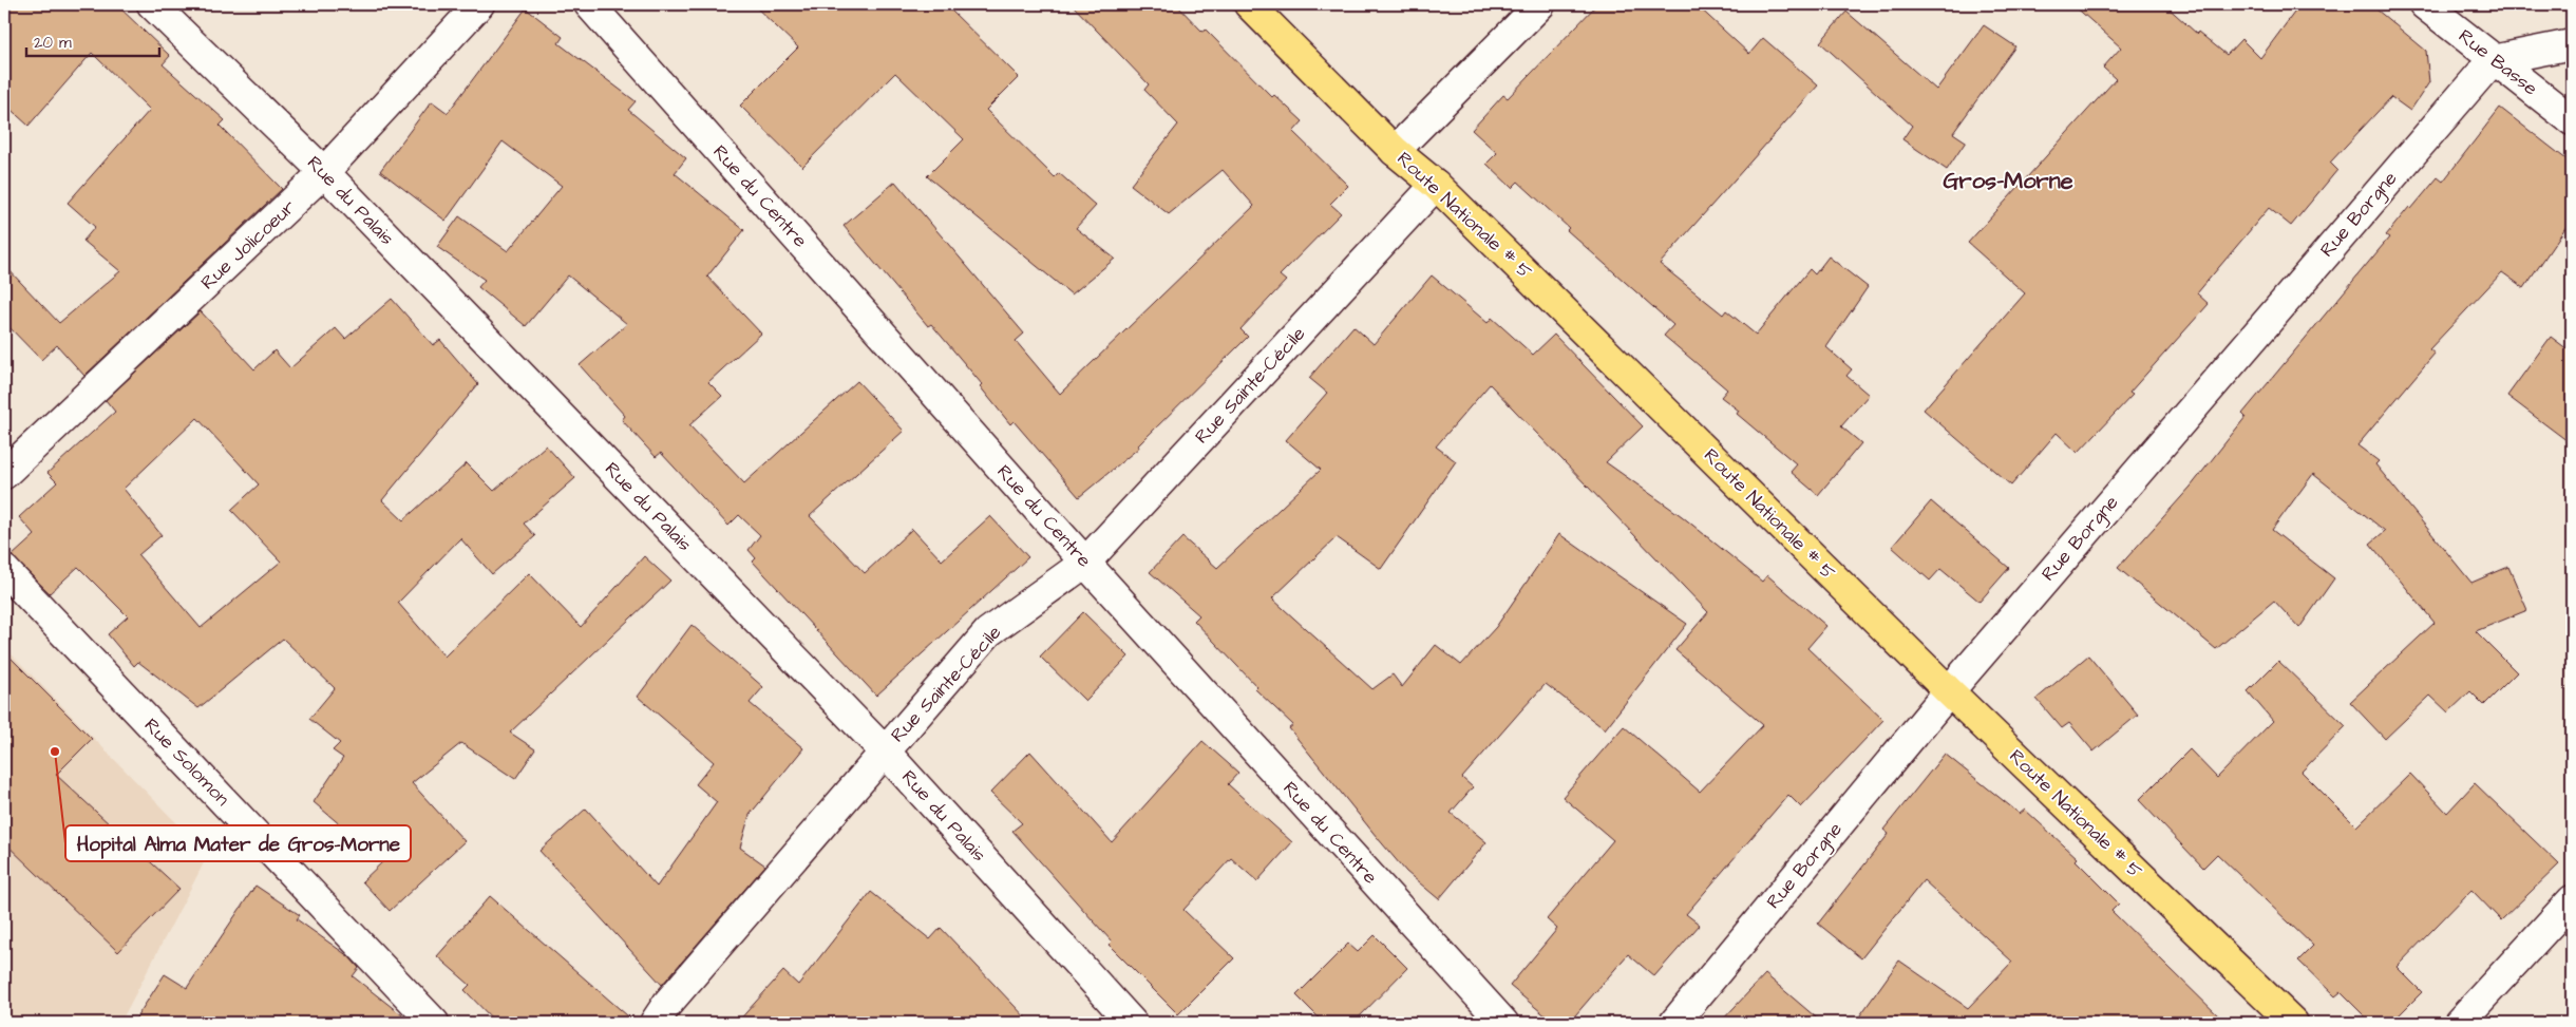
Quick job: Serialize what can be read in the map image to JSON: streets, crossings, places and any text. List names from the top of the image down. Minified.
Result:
{"streets":{"main road":["Route Nationale # 5"],"street":["Rue Basse","Rue du Centre","Rue du Palais","Rue Borgne","Rue Jolicoeur","Rue Sainte-Cécile","Rue Solomon"]},"crossings":[["Rue Basse","Rue Borgne"],["Rue du Centre","Rue Sainte-Cécile"],["Rue du Palais","Rue Jolicoeur"],["Rue du Palais","Rue Sainte-Cécile"],["Rue Borgne","Route Nationale # 5"],["Route Nationale # 5","Rue Sainte-Cécile"]],"districts":["Gros-Morne"],"places":["Hopital Alma Mater de Gros-Morne"],"scale_bar":"20 m"}
